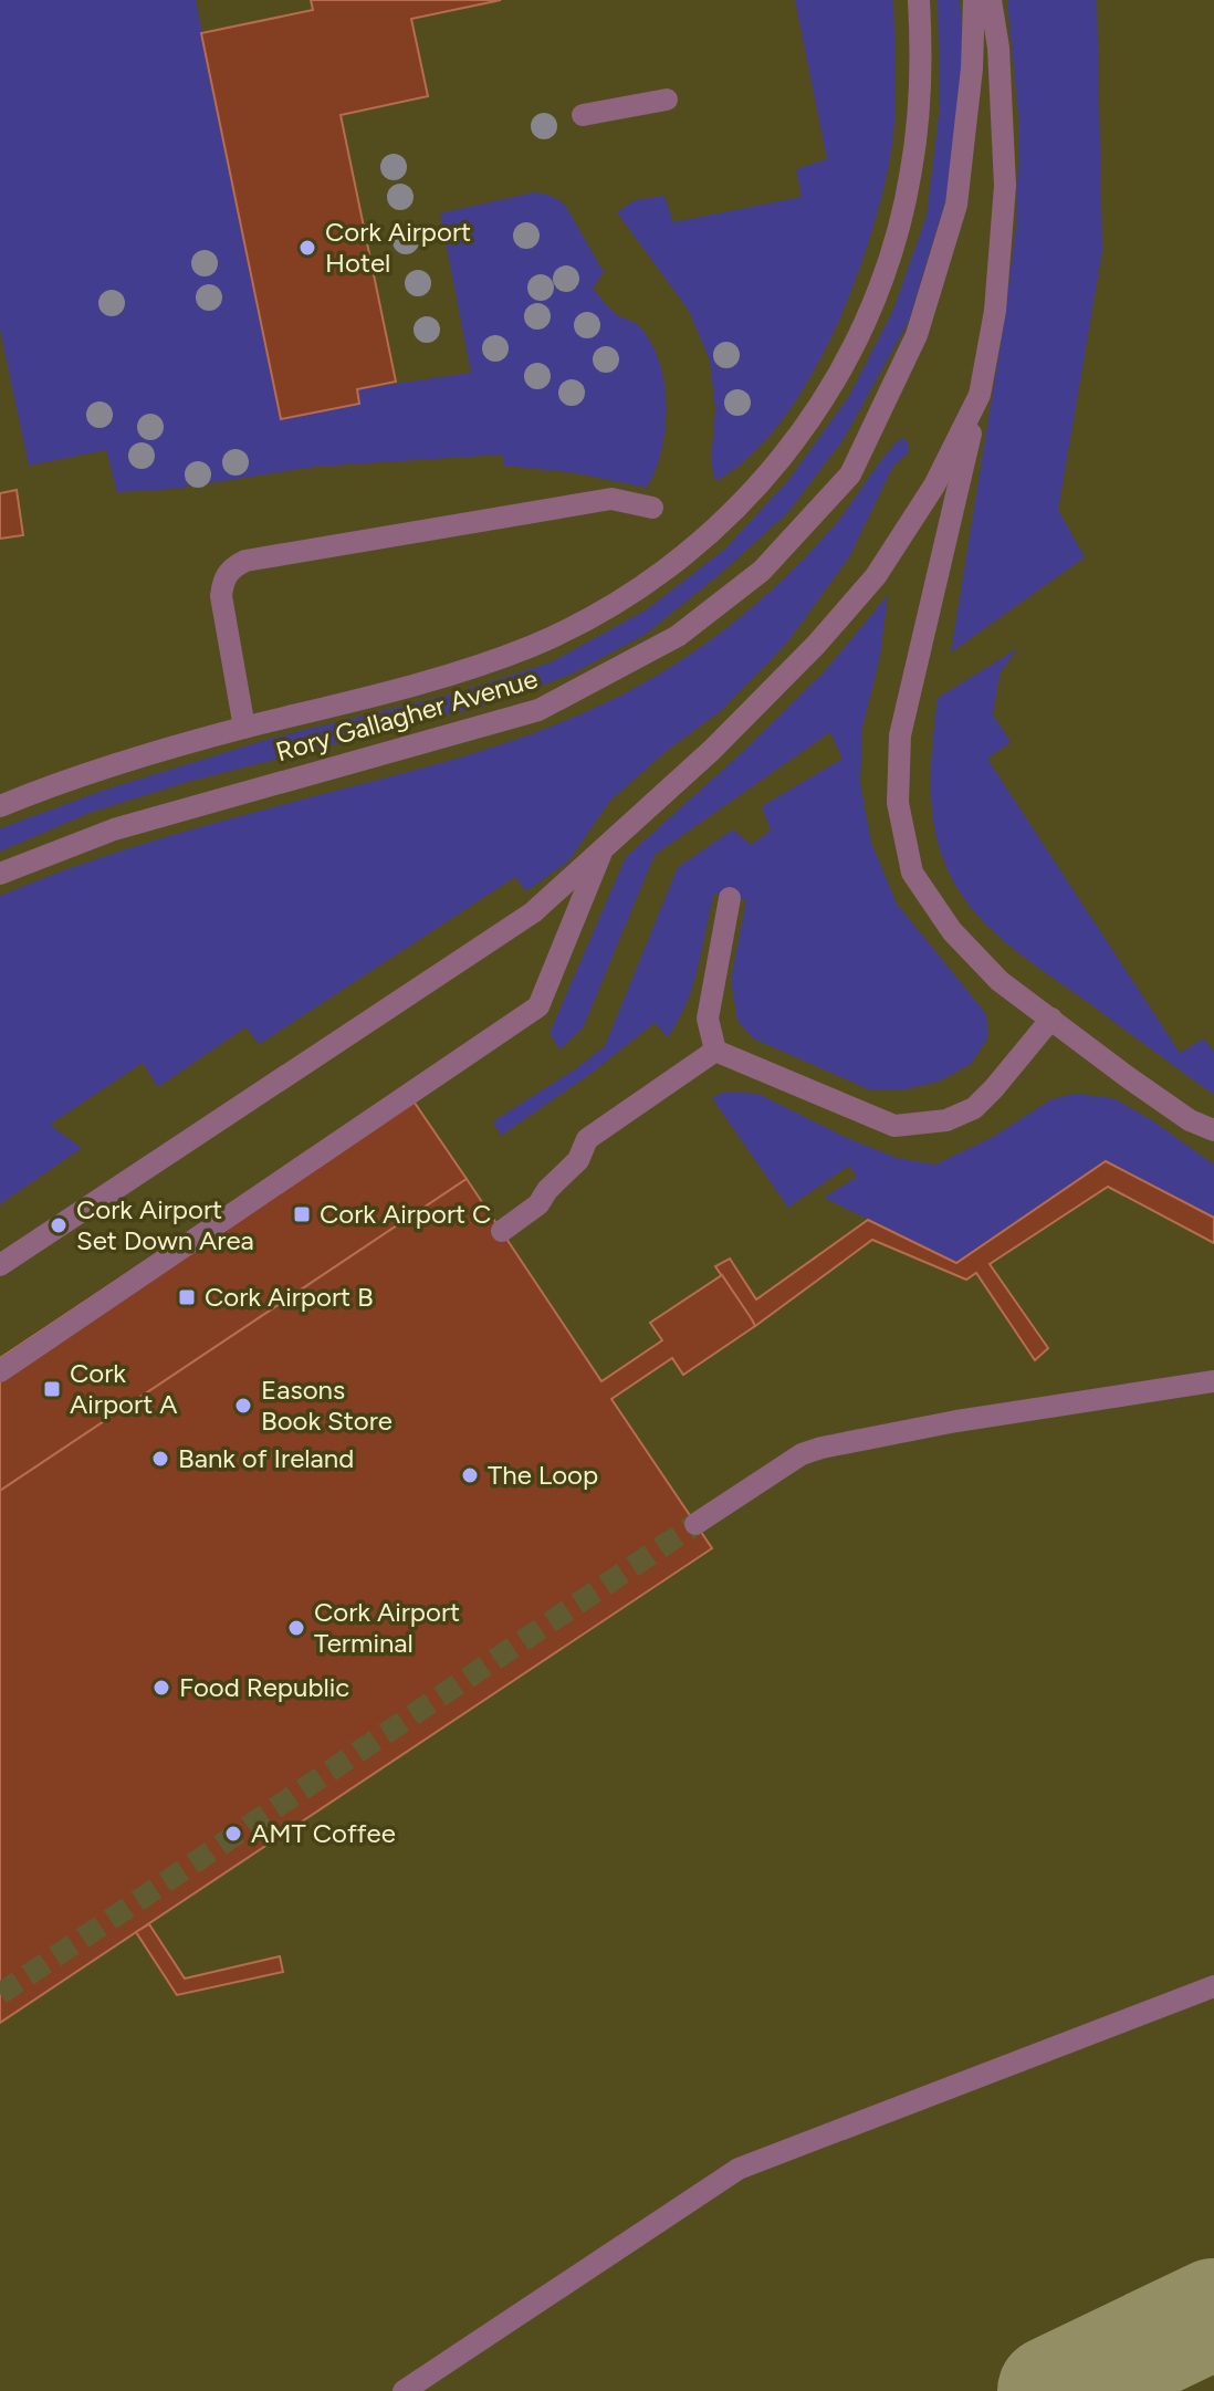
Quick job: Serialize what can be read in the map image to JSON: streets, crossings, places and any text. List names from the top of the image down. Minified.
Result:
{"streets":{"street":["Rory Gallagher Avenue"]},"places":{"other":["Cork Airport Hotel","Cork Airport Set Down Area","Easons Book Store","Bank of Ireland","The Loop","Cork Airport Terminal","Food Republic","AMT Coffee"],"transit":["Cork Airport C","Cork Airport B","Cork Airport A"]}}
